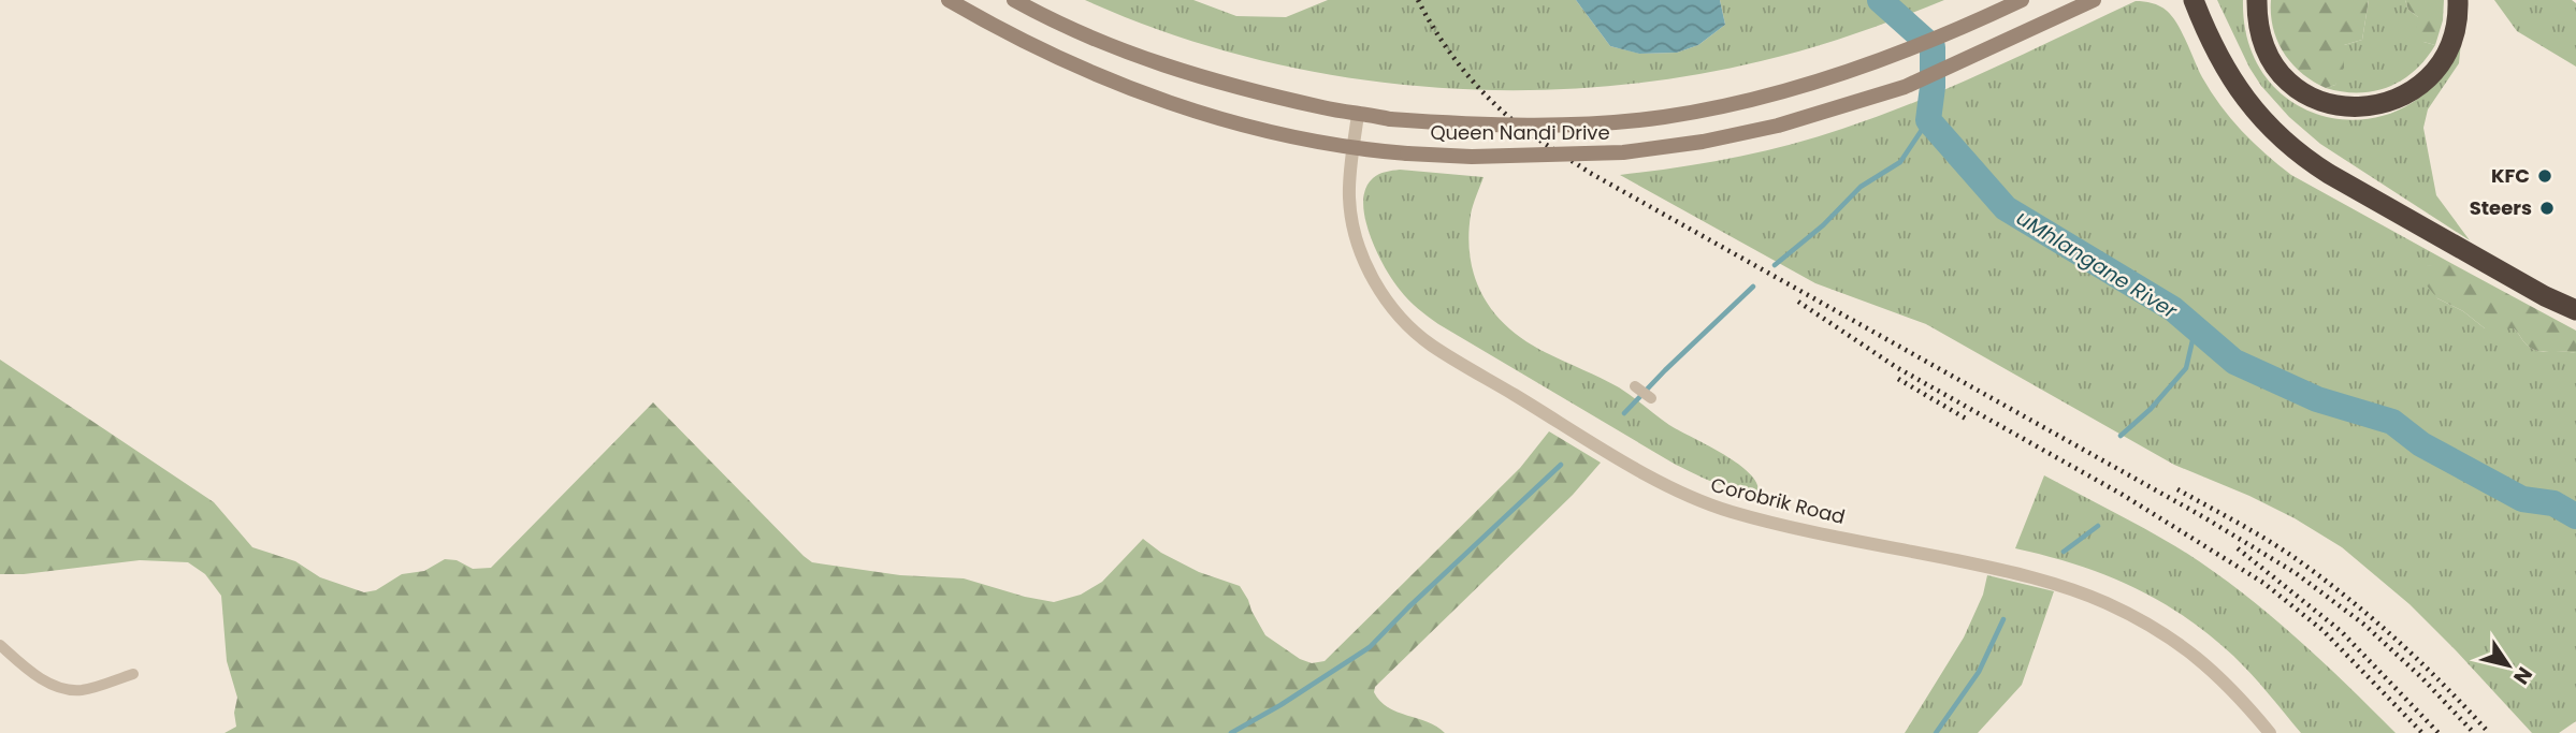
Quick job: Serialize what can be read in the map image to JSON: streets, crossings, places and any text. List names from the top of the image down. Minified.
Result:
{"streets":{"main road":["Queen Nandi Drive"],"street":["Corobrik Road"]},"crossings":[["Queen Nandi Drive","Corobrik Road"]],"water":["uMhlangane River"],"places":["KFC","Steers"],"north":"bottom right"}
